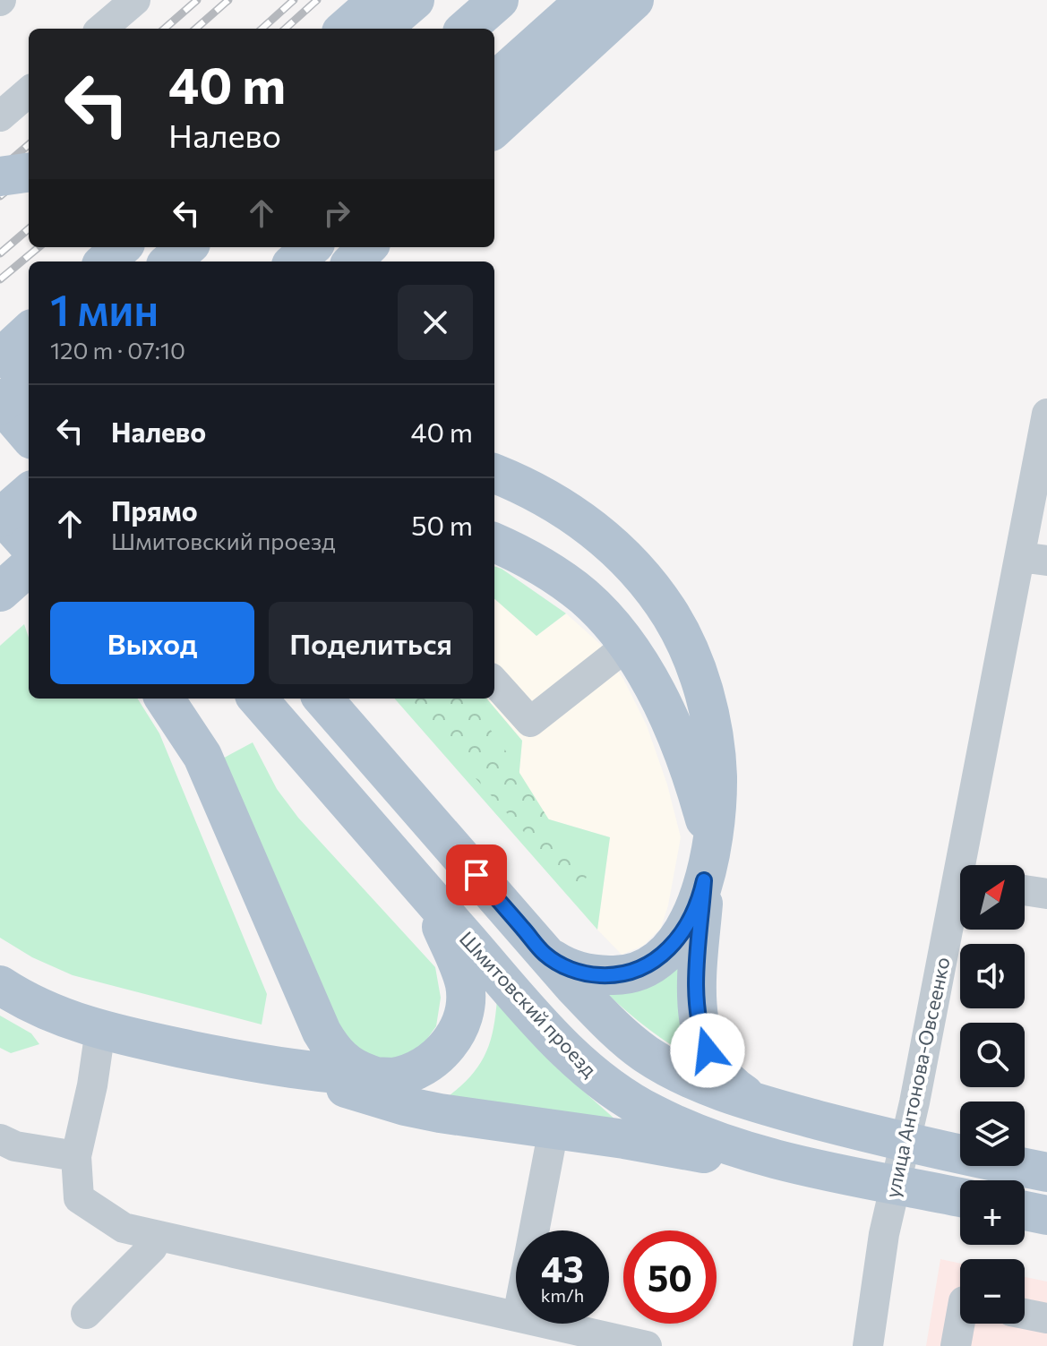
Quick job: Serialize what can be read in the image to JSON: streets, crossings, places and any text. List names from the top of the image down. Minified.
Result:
{"streets":{"main road":["Шмитовский проезд"],"street":["улица Антонова-Овсеенко"]},"crossings":[["Шмитовский проезд","улица Антонова-Овсеенко"]],"north":"top right","page":{"turn":["40 m","Налево"],"heading":["1 мин","120 m · 07:10"],"list":[{"name":"Налево","value":"40 m"},{"name":"Прямо","note":"Шмитовский проезд","value":"50 m"}],"buttons":["Выход","Поделиться"],"map_buttons":["+","−"],"speed":"43 km/h","limit":"50"}}
